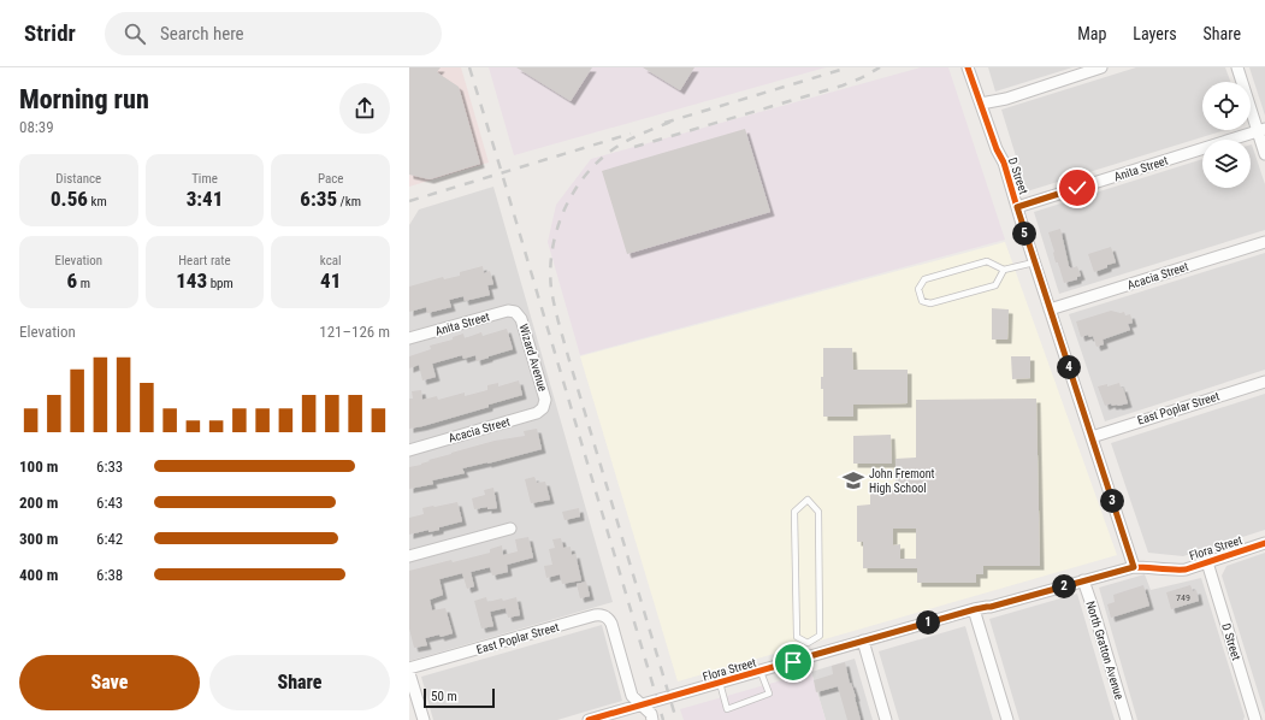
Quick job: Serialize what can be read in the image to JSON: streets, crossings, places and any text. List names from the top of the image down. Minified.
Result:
{"streets":{"street":["Anita Street","D Street","Acacia Street","Wizard Avenue","East Poplar Street","Flora Street","North Gratton Avenue"]},"crossings":[["Anita Street","D Street"],["Anita Street","Wizard Avenue"],["D Street","Acacia Street"],["D Street","East Poplar Street"],["D Street","Flora Street"],["Acacia Street","Wizard Avenue"],["East Poplar Street","Flora Street"],["Flora Street","North Gratton Avenue"]],"places":{"school or university":["John Fremont High School"]},"house_numbers":["749"],"scale_bar":"50 m","page":{"header":"Stridr","search":"Search here","nav":["Map","Layers","Share"],"heading":["Morning run","08:39"],"stats":[["Distance","0.56 km"],["Time","3:41"],["Pace","6:35 /km"],["Elevation","6 m"],["Heart rate","143 bpm"],["kcal","41"]],"pins":["5","4","3","2","1"],"chart":["Elevation","121–126 m"],"list":[{"name":"100 m","note":"6:33"},{"name":"200 m","note":"6:43"},{"name":"300 m","note":"6:42"},{"name":"400 m","note":"6:38"}],"buttons":["Save","Share"],"scale":"50 m"}}
